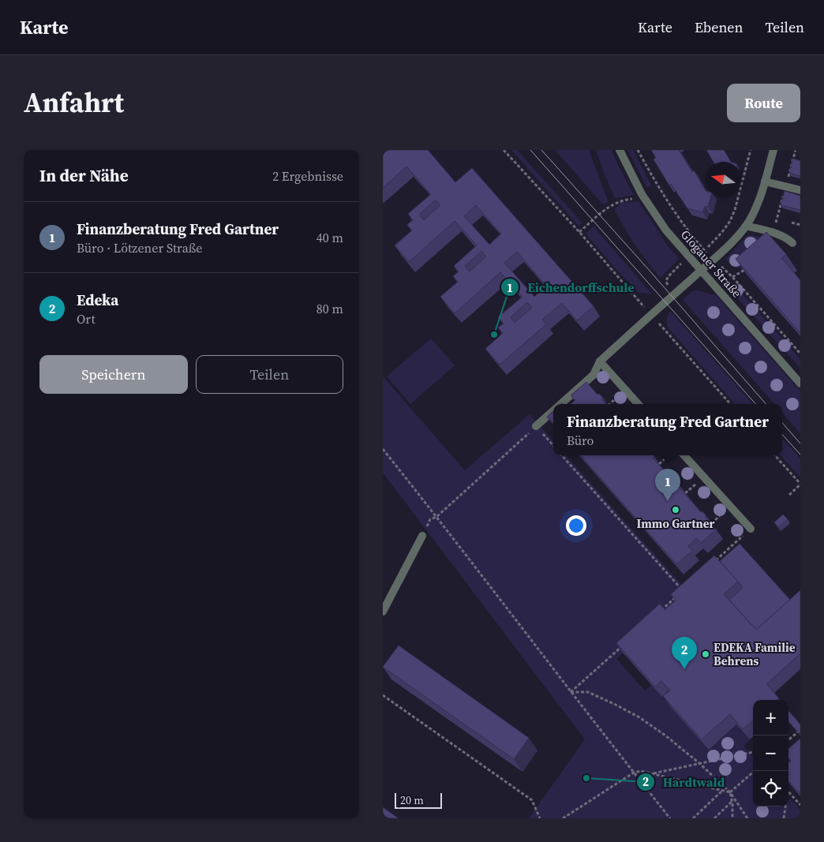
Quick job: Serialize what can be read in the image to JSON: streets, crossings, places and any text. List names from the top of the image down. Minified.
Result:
{"streets":{"street":["Glogauer Straße"]},"places":["Eichendorffschule","Immo Gartner","EDEKA Familie Behrens","Hardtwald"],"scale_bar":"20 m","north":"left","page":{"header":"Karte","nav":["Karte","Ebenen","Teilen"],"title":"Anfahrt","buttons":["Route",["Speichern","Teilen"]],"heading":["In der Nähe","2 Ergebnisse"],"list":[{"mark":"1","name":"Finanzberatung Fred Gartner","note":"Büro · Lötzener Straße","value":"40 m"},{"mark":"2","name":"Edeka","note":"Ort","value":"80 m"}],"popup":["Finanzberatung Fred Gartner","Büro"],"pins":["1","2"],"map_buttons":["+","−"],"scale":"20 m"}}
